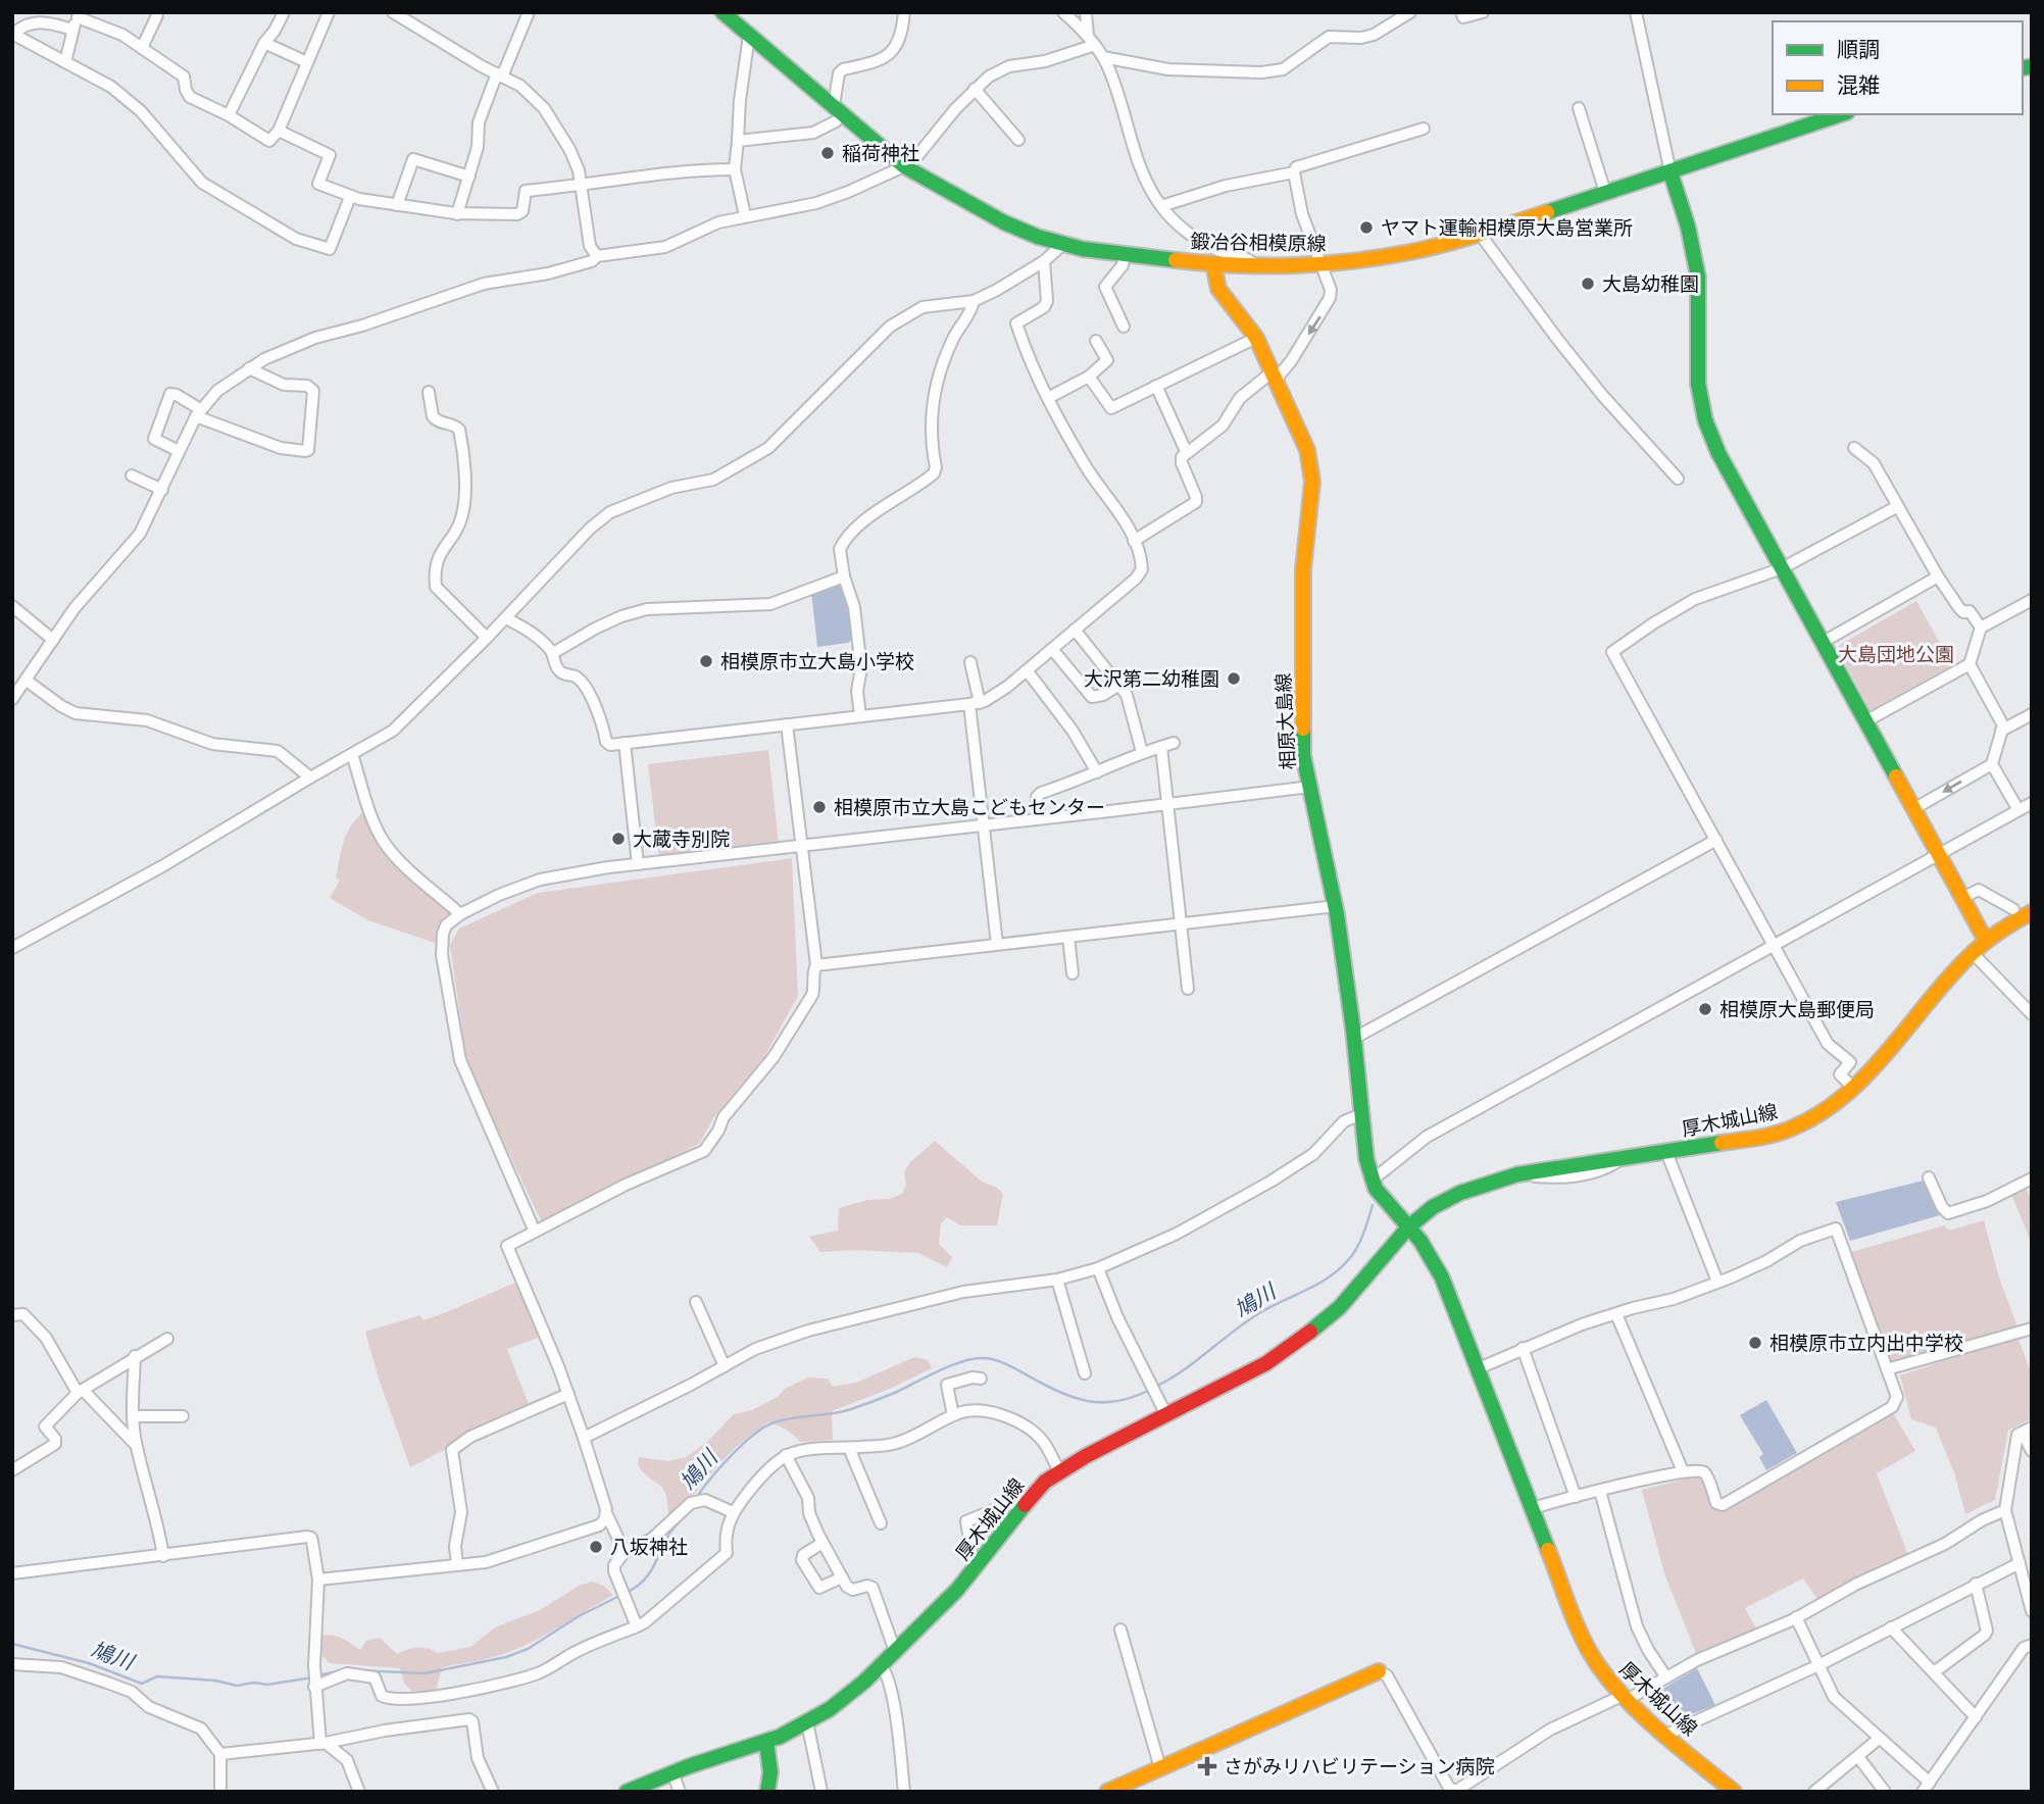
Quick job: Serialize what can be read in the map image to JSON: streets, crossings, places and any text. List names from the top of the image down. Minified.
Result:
{"streets":{"main road":["鍛冶谷相模原線","相原大島線","厚木城山線"]},"crossings":[["鍛冶谷相模原線","相原大島線"],["相原大島線","厚木城山線"]],"water":["鳩川"],"parks":["大島団地公園"],"places":{"other":["稲荷神社","ヤマト運輸相模原大島営業所","大島幼稚園","相模原市立大島小学校","大沢第二幼稚園","相模原市立大島こどもセンター","大蔵寺別院","相模原大島郵便局","相模原市立内出中学校","八坂神社"],"health":["さがみリハビリテーション病院"]},"legend":["順調","混雑"]}
